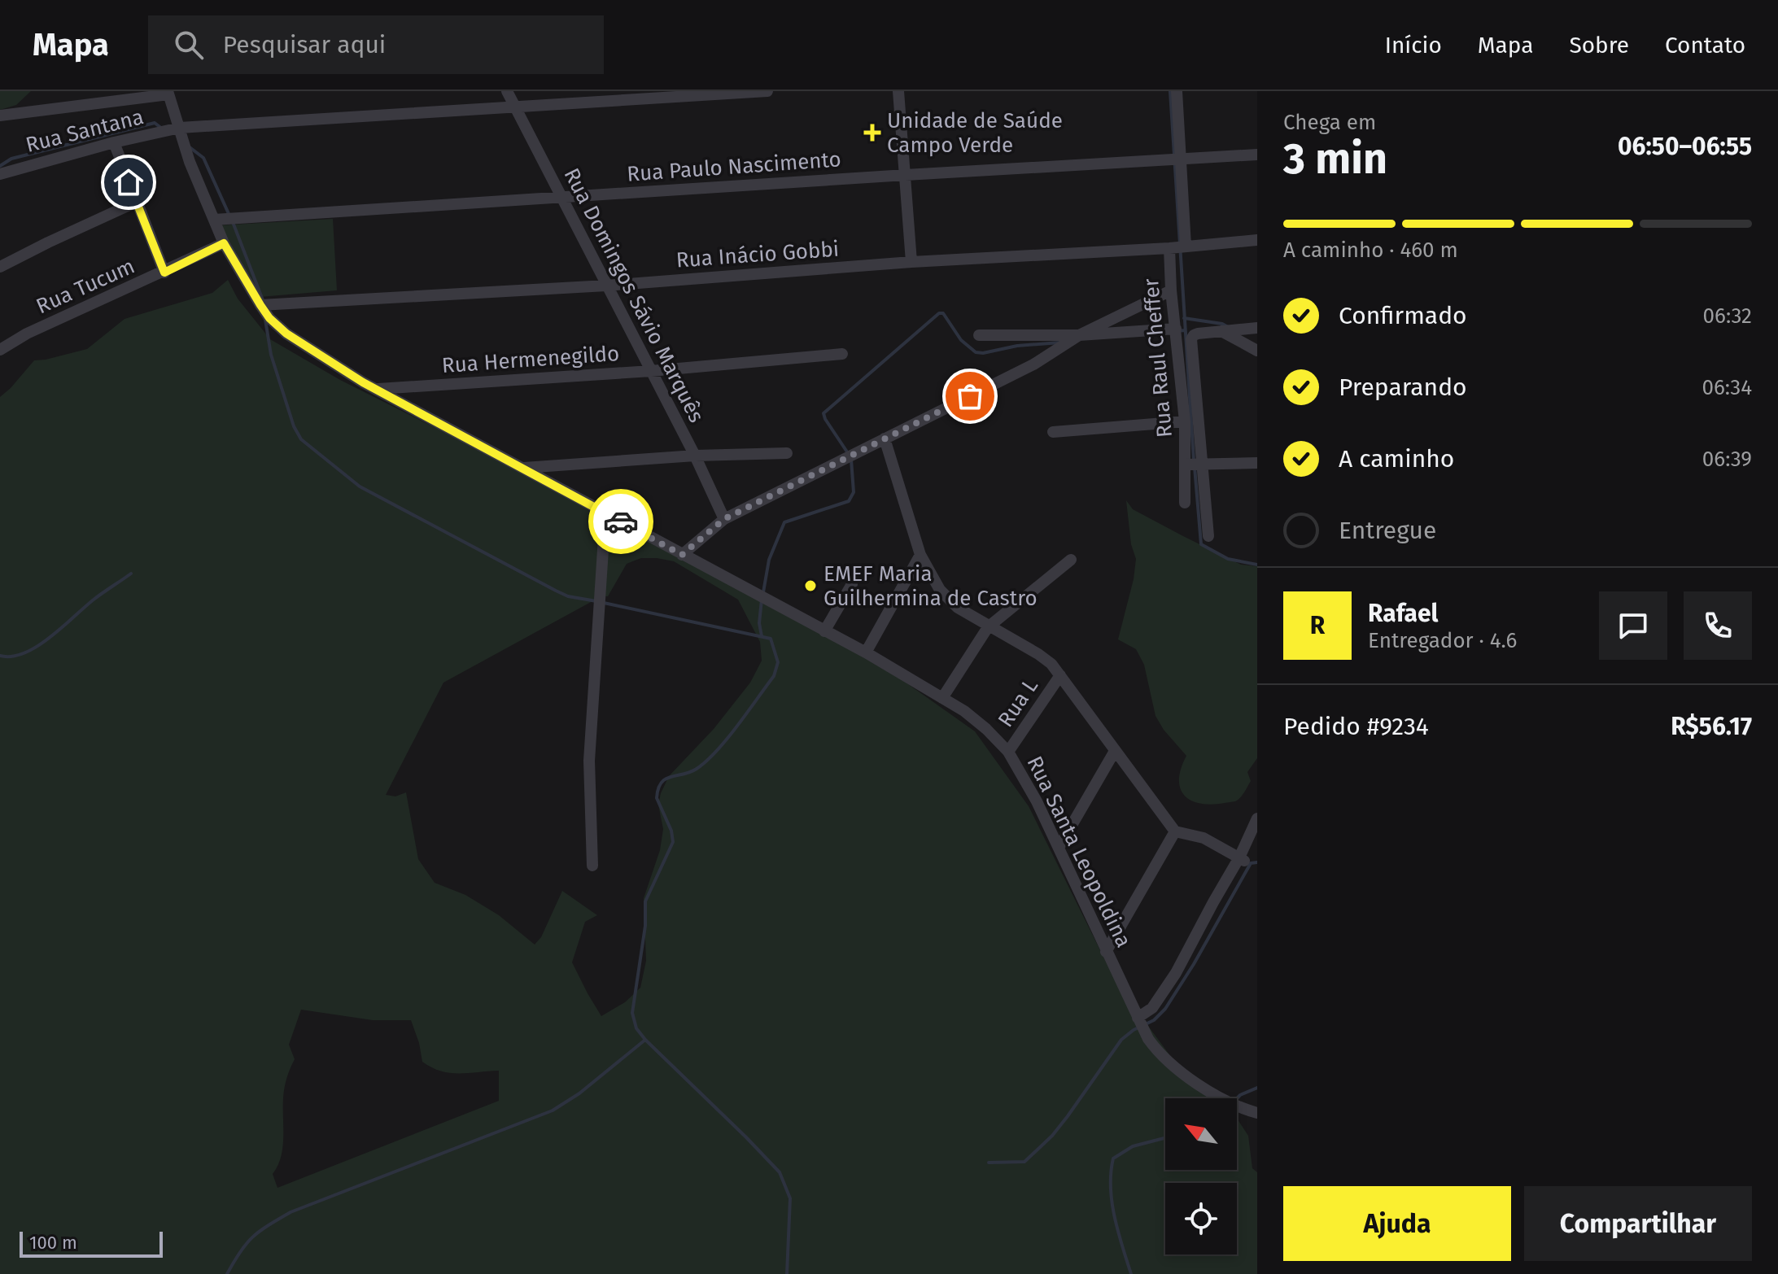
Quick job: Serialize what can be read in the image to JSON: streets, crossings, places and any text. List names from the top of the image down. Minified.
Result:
{"streets":{"street":["Rua Santana","Rua Paulo Nascimento","Rua Inácio Gobbi","Rua Tucum","Rua Domingos Sávio Marquês","Rua Raul Cheffer","Rua Hermenegildo","Rua L","Rua Santa Leopoldina"]},"crossings":[["Rua Santana","Rua Domingos Sávio Marquês"],["Rua Santana","Rua Santa Leopoldina"],["Rua Paulo Nascimento","Rua Domingos Sávio Marquês"],["Rua Paulo Nascimento","Rua Santa Leopoldina"],["Rua Inácio Gobbi","Rua Domingos Sávio Marquês"],["Rua Inácio Gobbi","Rua Raul Cheffer"],["Rua Inácio Gobbi","Rua Santa Leopoldina"],["Rua Tucum","Rua Santa Leopoldina"],["Rua Domingos Sávio Marquês","Rua Hermenegildo"],["Rua Hermenegildo","Rua Santa Leopoldina"],["Rua L","Rua Santa Leopoldina"]],"places":{"health":["Unidade de Saúde Campo Verde"],"other":["EMEF Maria Guilhermina de Castro"]},"scale_bar":"100 m","north":"top left","page":{"header":"Mapa","search":"Pesquisar aqui","nav":["Início","Mapa","Sobre","Contato"],"heading":["3 min","Chega em","06:50–06:55"],"panel":["Rafael","Entregador · 4.6","Pedido #9234","R$56.17"],"bar":"A caminho · 460 m","list":[["Confirmado","06:32"],["Preparando","06:34"],["A caminho","06:39"],"Entregue"],"round":"R","buttons":["Ajuda","Compartilhar"],"scale":"100 m"}}
